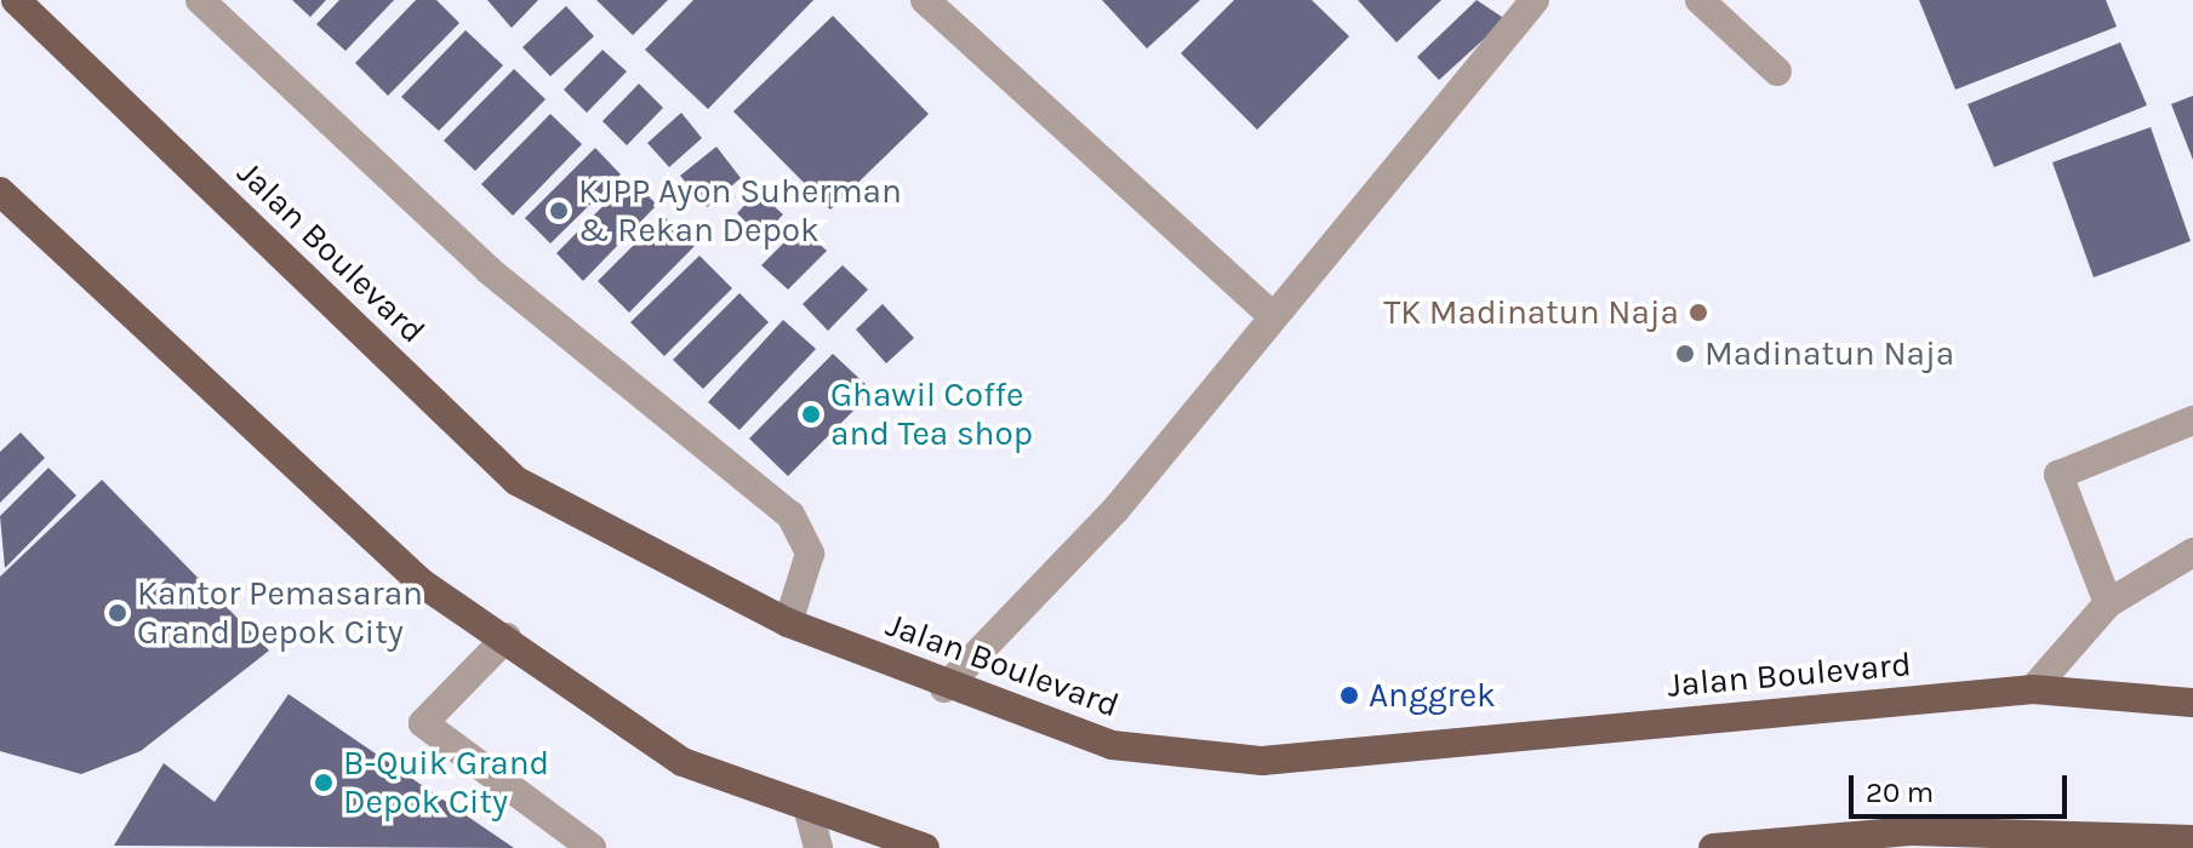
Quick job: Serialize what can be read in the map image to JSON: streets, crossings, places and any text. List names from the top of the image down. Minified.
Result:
{"streets":{"main road":["Jalan Boulevard"]},"places":["KJPP Ayon Suherman & Rekan Depok","TK Madinatun Naja","Madinatun Naja","Ghawil Coffe and Tea shop","Kantor Pemasaran Grand Depok City","Anggrek","B-Quik Grand Depok City"],"scale_bar":"20 m"}
